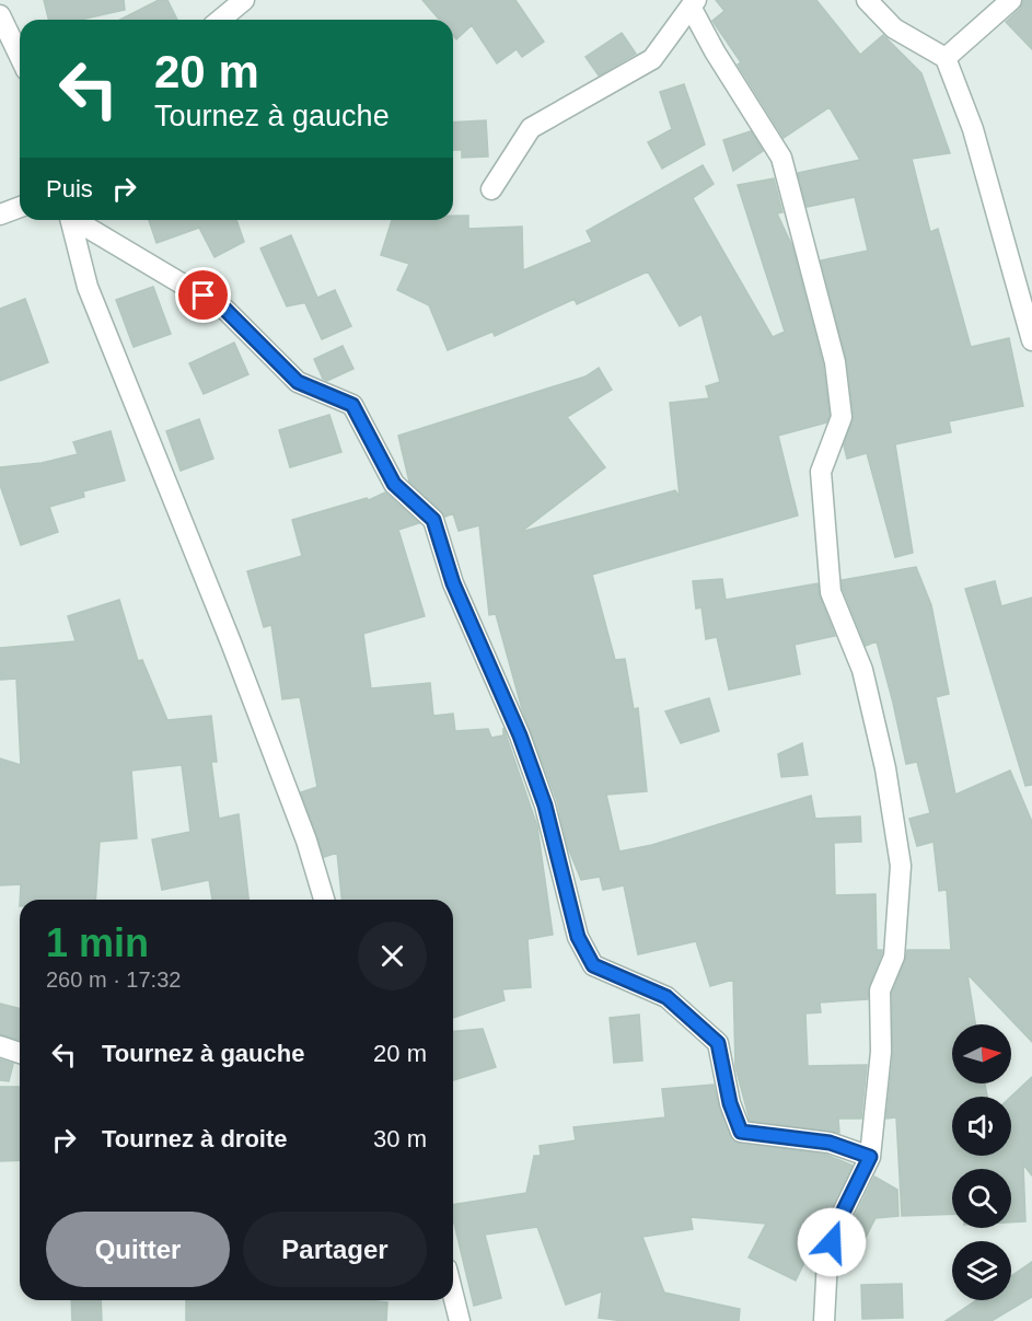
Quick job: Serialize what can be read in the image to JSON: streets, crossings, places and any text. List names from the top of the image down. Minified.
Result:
{"north":"right","page":{"turn":["20 m","Tournez à gauche"],"then":"Puis","heading":["1 min","260 m · 17:32"],"list":[{"name":"Tournez à gauche","value":"20 m"},{"name":"Tournez à droite","value":"30 m"}],"buttons":["Quitter","Partager"]}}
